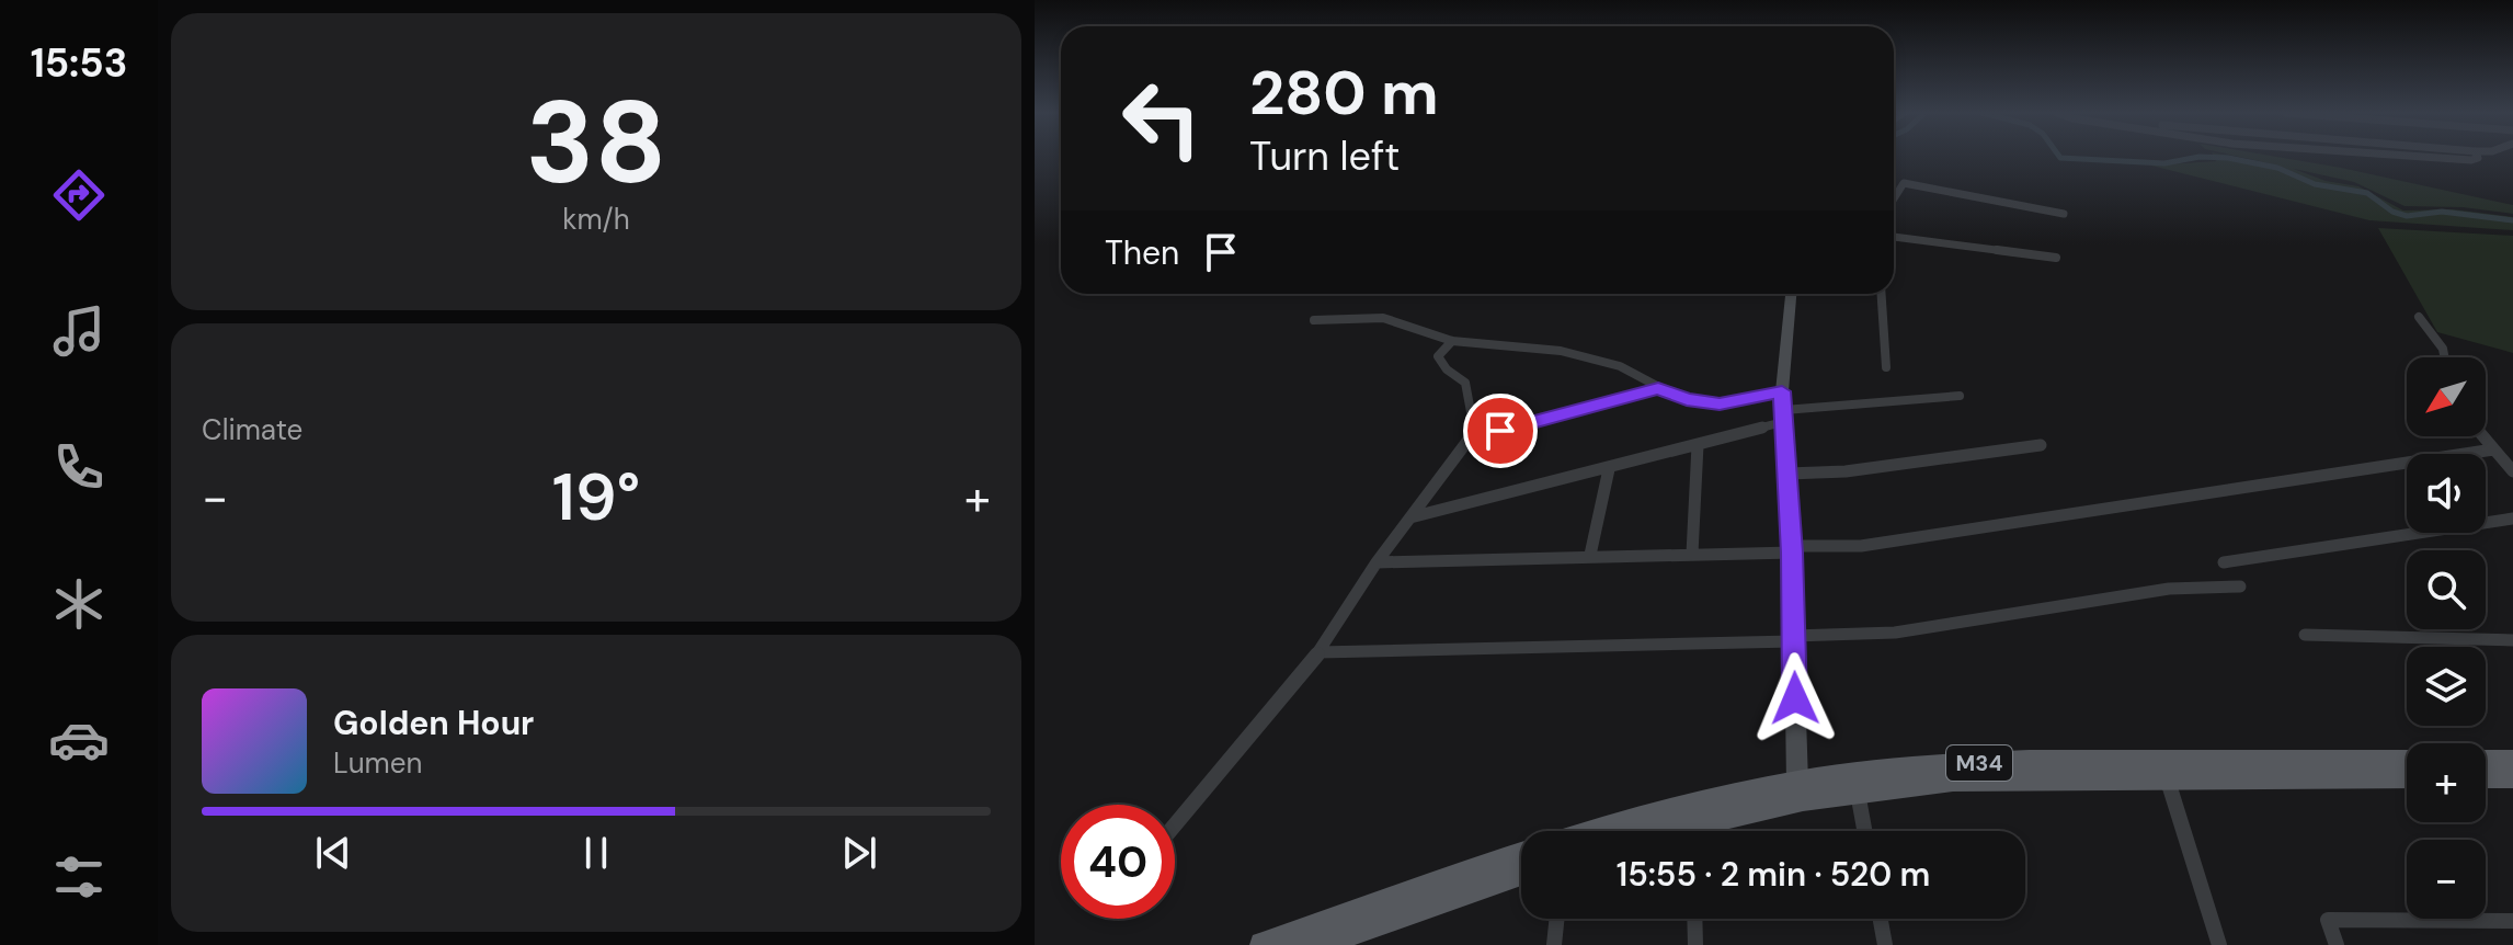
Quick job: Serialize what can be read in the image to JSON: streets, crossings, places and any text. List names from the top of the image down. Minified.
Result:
{"streets":{"main road":["M34"]},"north":"bottom left","page":{"tabs":"15:53","tile":[["38","km/h"],"Climate"],"turn":["280 m","Turn left"],"then":"Then","map_buttons":["+","−"],"heat":["−","19°","+"],"song":["Golden Hour","Lumen"],"limit":"40","trip":"15:55 · 2 min · 520 m"}}
